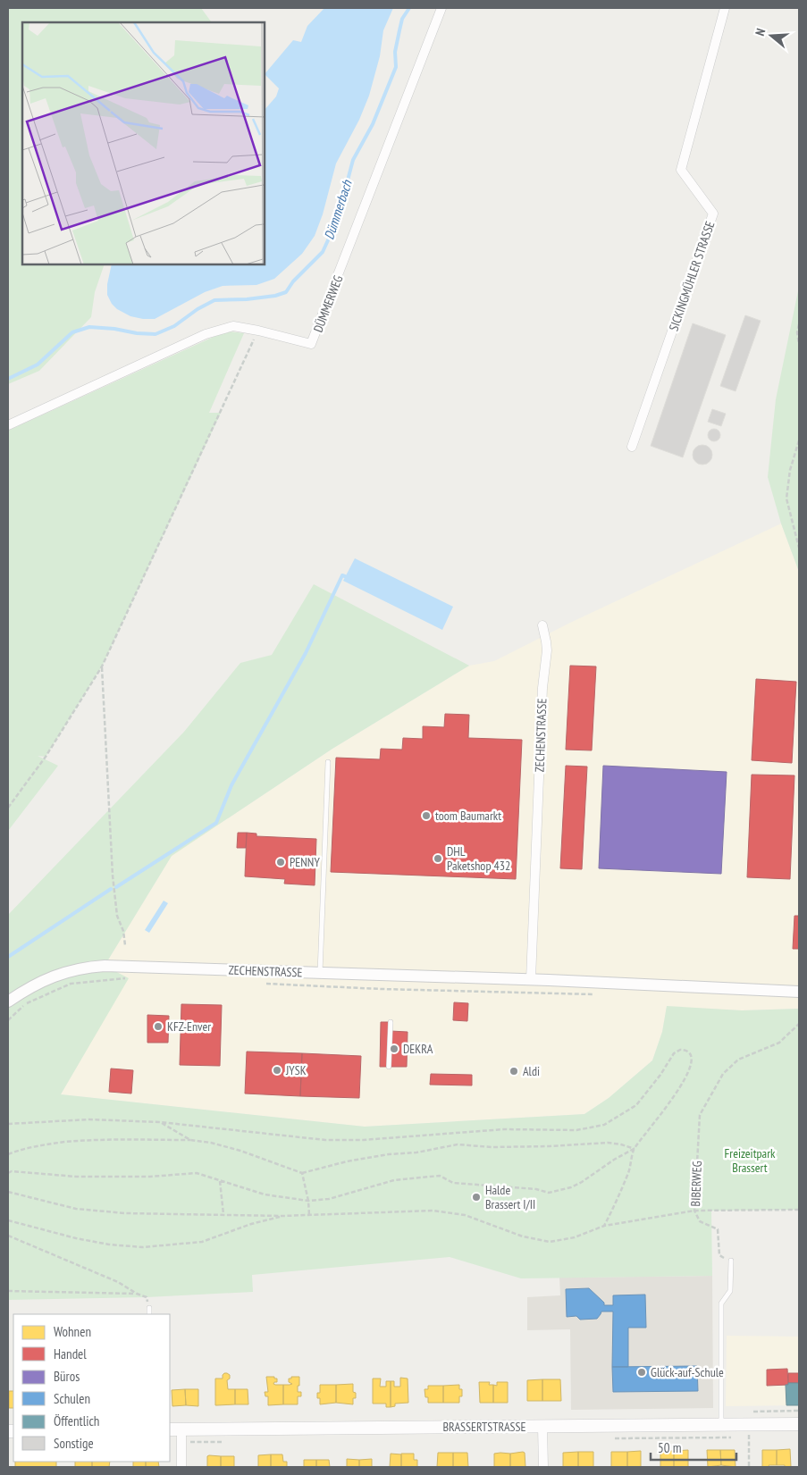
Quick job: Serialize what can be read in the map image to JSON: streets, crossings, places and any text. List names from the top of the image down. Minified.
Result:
{"streets":{"main road":["BRASSERTSTRASSE"],"street":["SICKINGMÜHLER STRASSE","DÜMMERWEG","ZECHENSTRASSE"],"path":["BIBERWEG"]},"water":["Dümmerbach"],"parks":["Freizeitpark Brassert"],"places":["toom Baumarkt","DHL Paketshop 432","PENNY","KFZ-Enver","DEKRA","JYSK","Aldi","Halde Brassert I/II","Glück-auf-Schule"],"legend":["Wohnen","Handel","Büros","Schulen","Öffentlich","Sonstige"],"scale_bar":"50 m","north":"left"}
